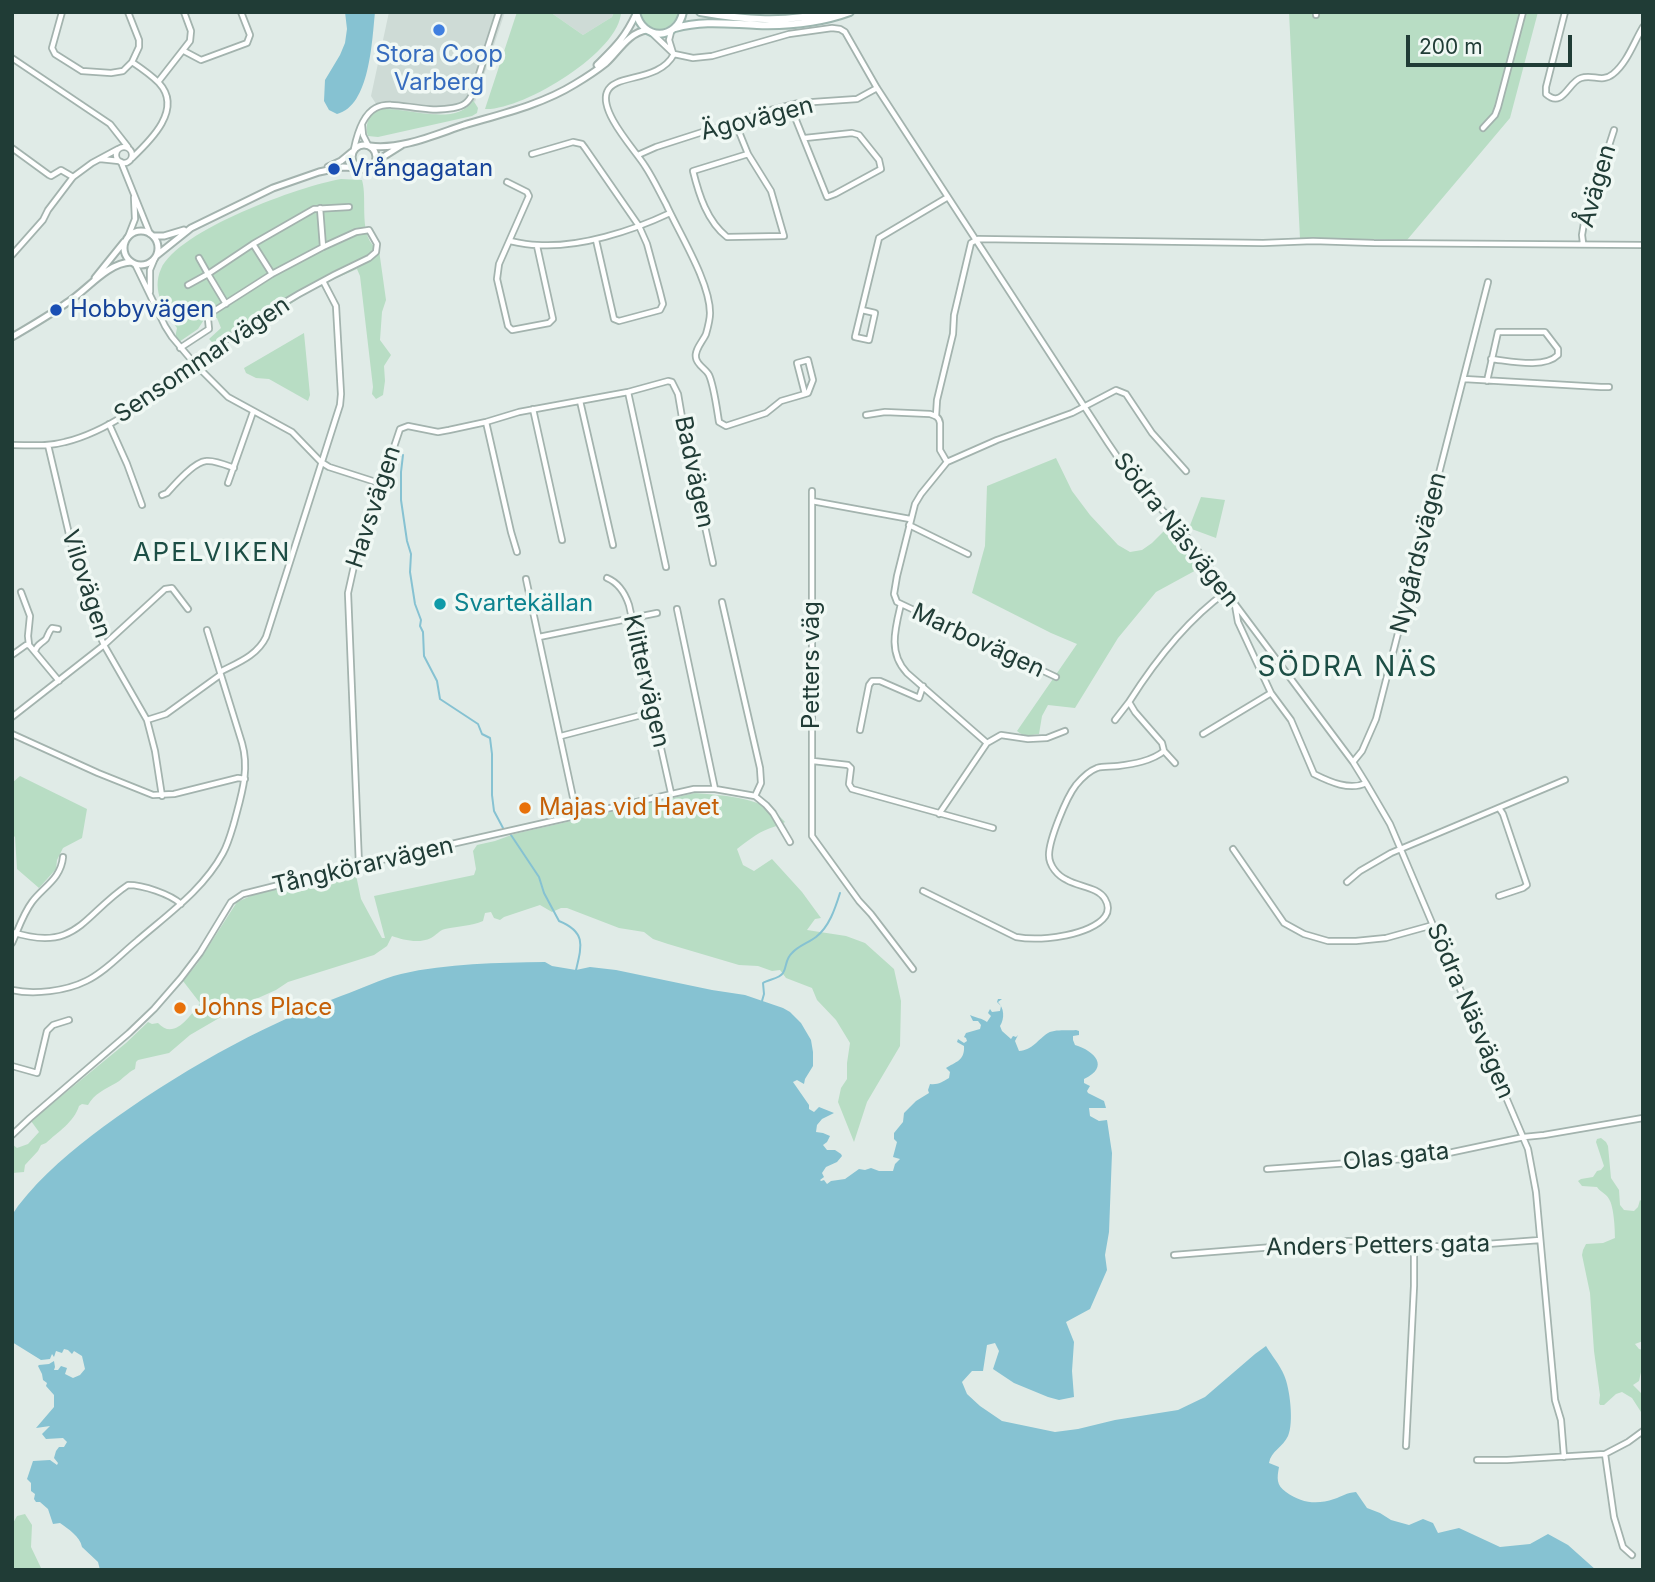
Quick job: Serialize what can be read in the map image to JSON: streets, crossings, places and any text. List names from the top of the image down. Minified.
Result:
{"streets":{"street":["Ägovägen","Åvägen","Sensommarvägen","Badvägen","Havsvägen","Södra Näsvägen","Nygårdsvägen","Vilovägen","Marbovägen","Petters väg","Klittervägen","Tångkörarvägen","Olas gata","Anders Petters gata"]},"crossings":[["Ägovägen","Södra Näsvägen"],["Sensommarvägen","Vilovägen"],["Badvägen","Havsvägen"],["Havsvägen","Tångkörarvägen"],["Södra Näsvägen","Nygårdsvägen"],["Södra Näsvägen","Olas gata"],["Södra Näsvägen","Anders Petters gata"],["Klittervägen","Tångkörarvägen"]],"districts":["APELVIKEN","SÖDRA NÄS"],"places":["Stora Coop Varberg","Vrångagatan","Hobbyvägen","Svartekällan","Majas vid Havet","Johns Place"],"scale_bar":"200 m"}
